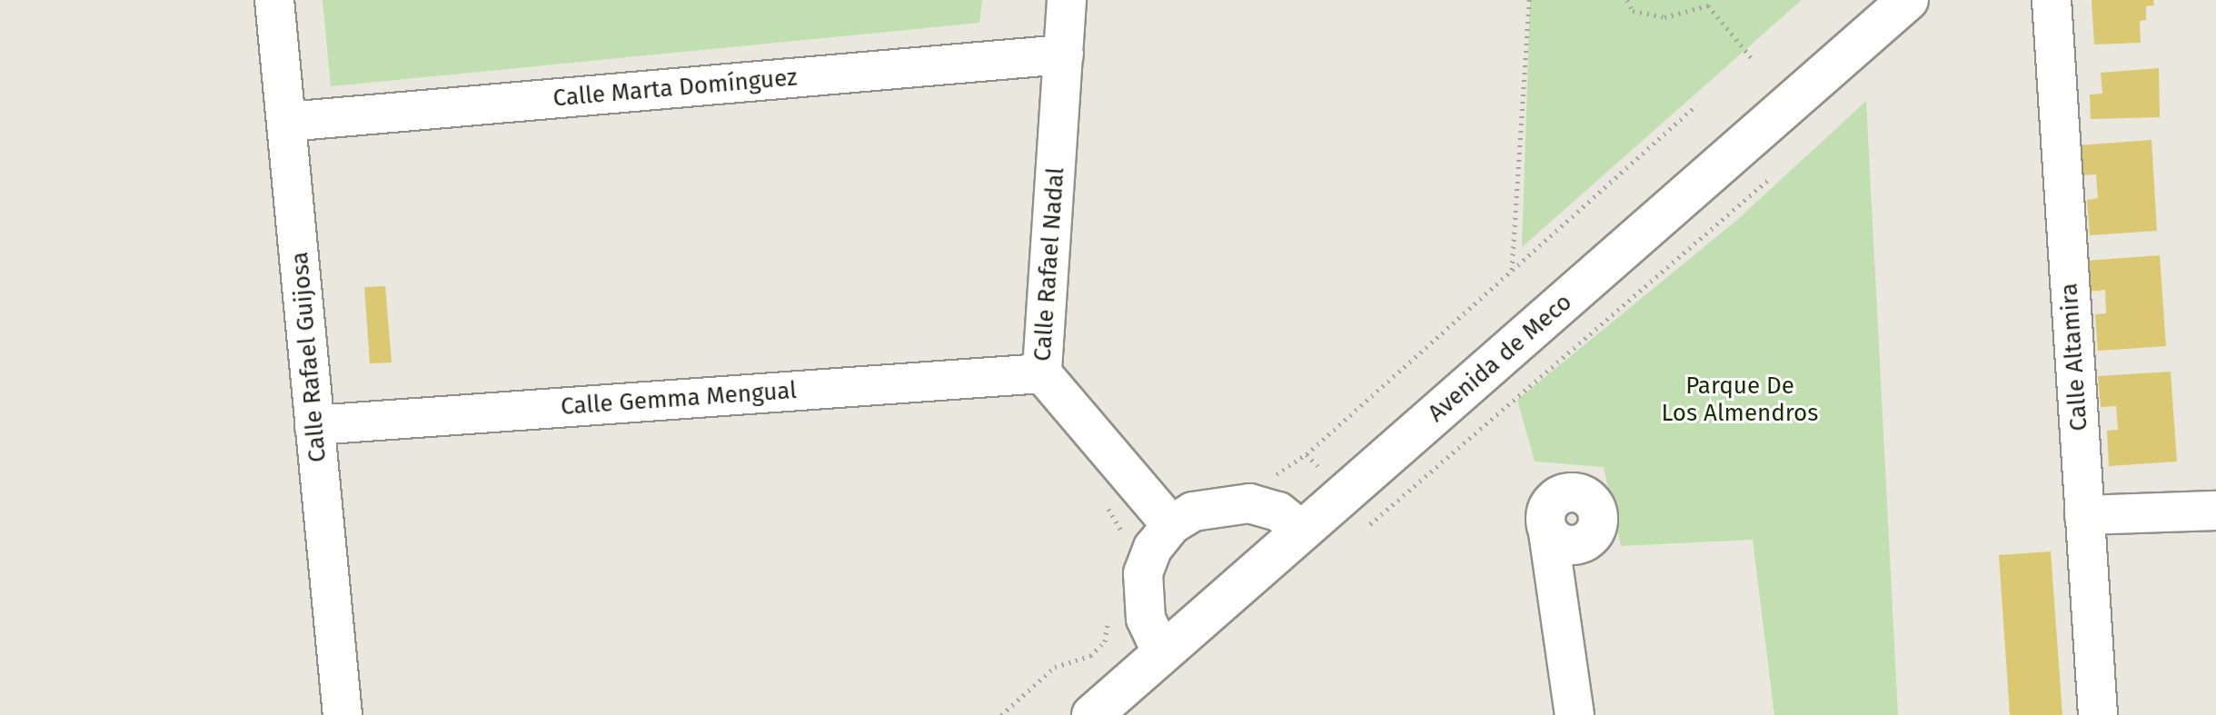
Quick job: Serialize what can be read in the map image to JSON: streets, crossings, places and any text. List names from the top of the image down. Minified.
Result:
{"streets":{"street":["Calle Marta Domínguez","Calle Rafael Nadal","Calle Rafael Guijosa","Calle Altamira","Avenida de Meco","Calle Gemma Mengual"]},"crossings":[["Calle Marta Domínguez","Calle Rafael Nadal"],["Calle Marta Domínguez","Calle Rafael Guijosa"],["Calle Rafael Nadal","Calle Gemma Mengual"],["Calle Rafael Guijosa","Calle Gemma Mengual"]],"parks":["Parque De Los Almendros"]}
